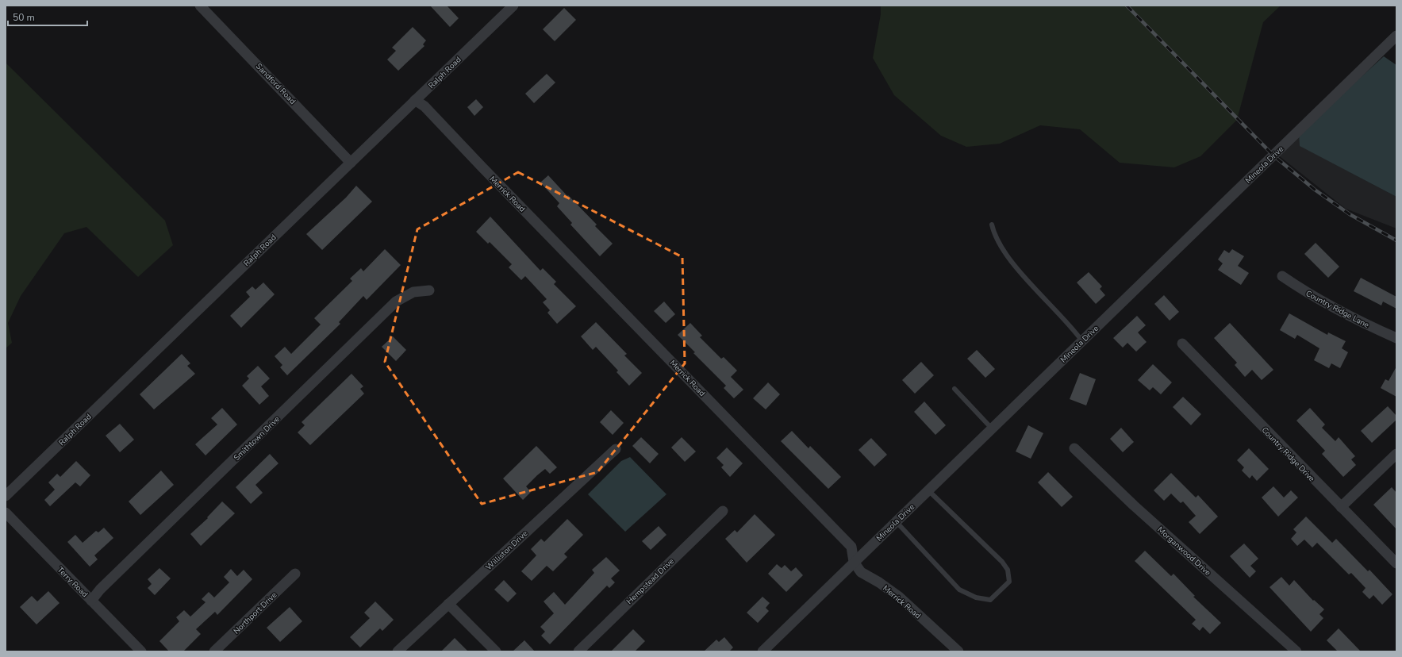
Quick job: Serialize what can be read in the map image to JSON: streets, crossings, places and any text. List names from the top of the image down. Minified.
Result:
{"streets":{"street":["Ralph Road","Sandford Road","Mineola Drive","Merrick Road","Country Ridge Lane","Smithtown Drive","Country Ridge Drive","Williston Drive","Morganwood Drive","Hempstead Drive","Terry Road","Northport Drive"]},"crossings":[["Ralph Road","Sandford Road"],["Ralph Road","Merrick Road"],["Mineola Drive","Merrick Road"],["Smithtown Drive","Terry Road"]],"scale_bar":"50 m"}
